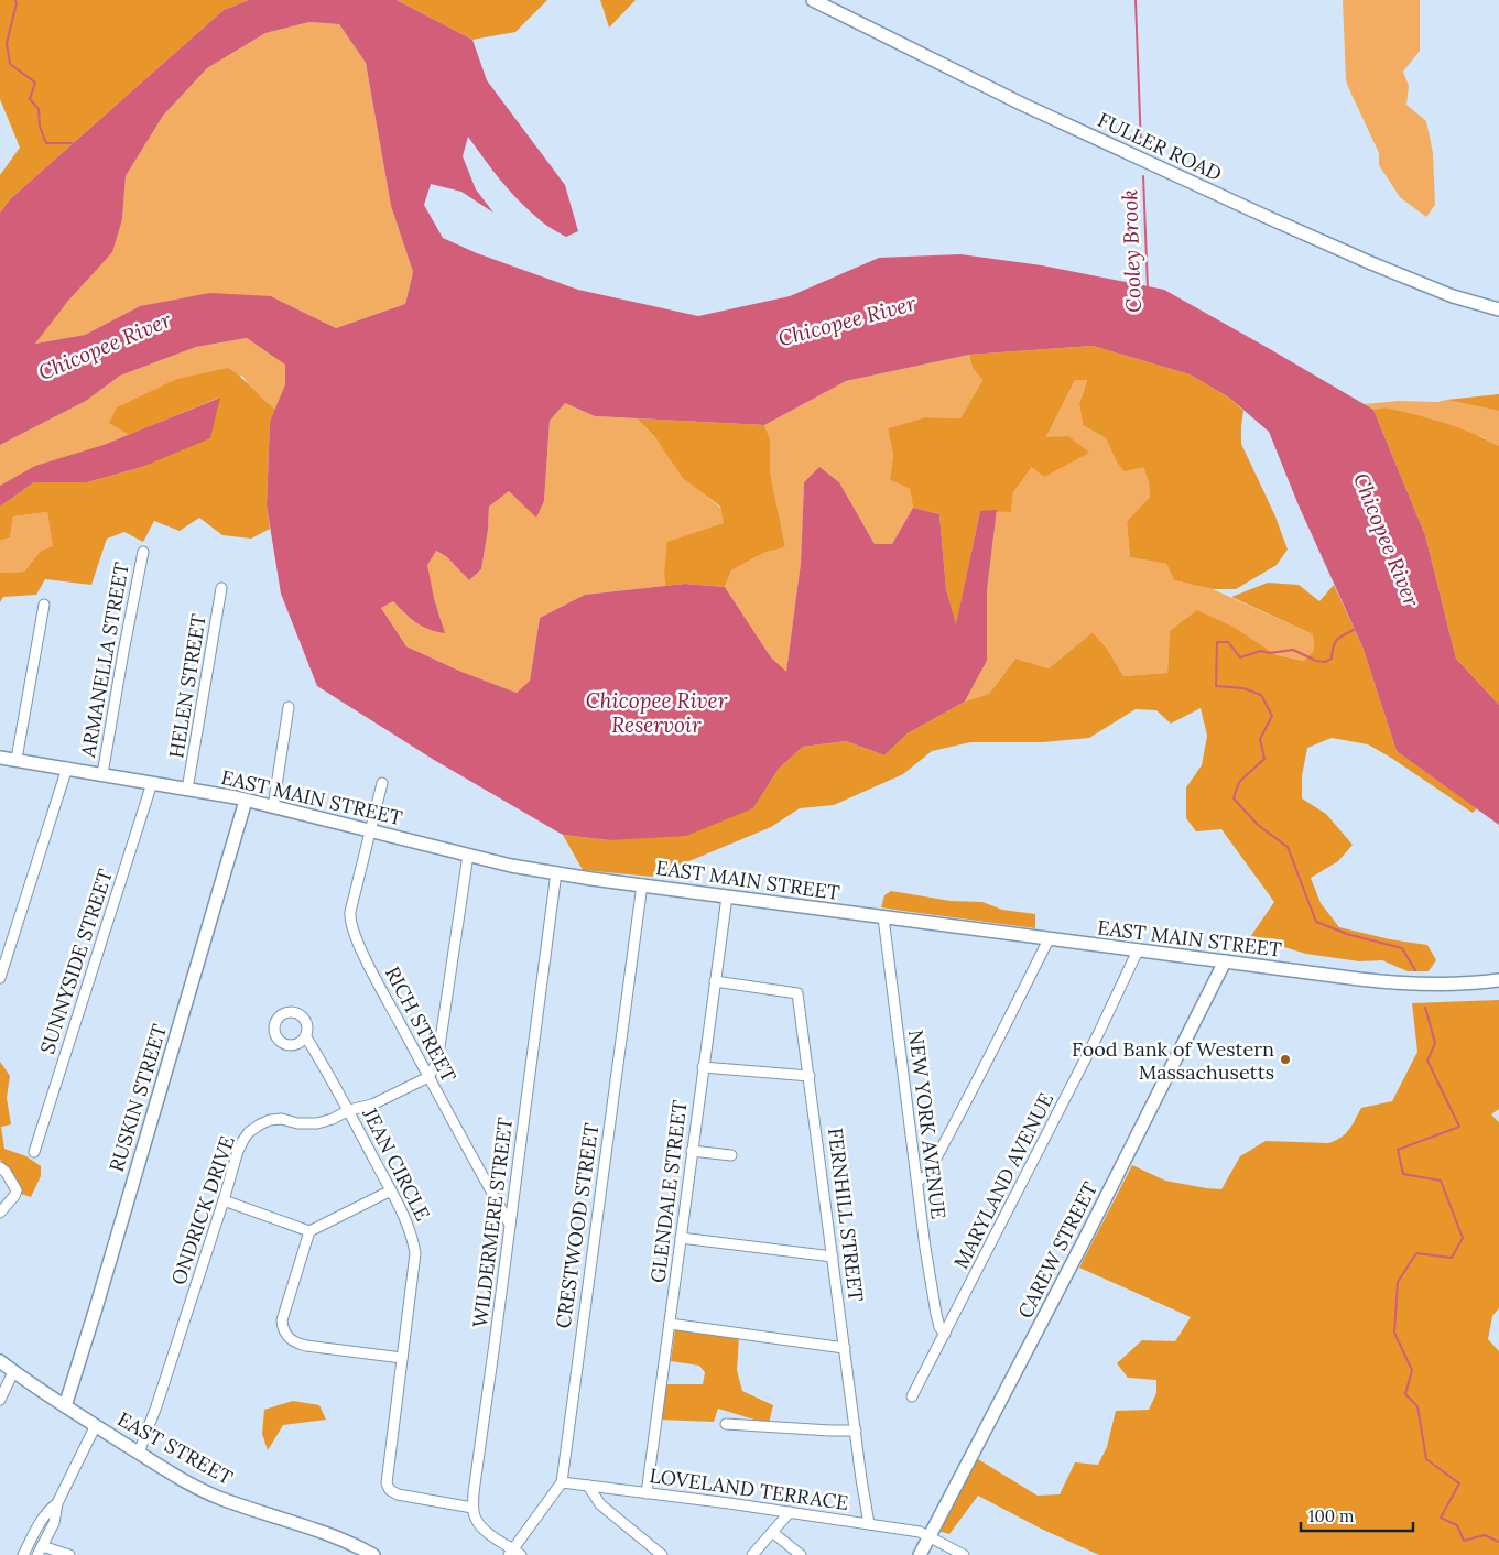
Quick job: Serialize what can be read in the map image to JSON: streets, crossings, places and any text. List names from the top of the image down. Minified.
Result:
{"streets":{"main road":["FULLER ROAD","EAST MAIN STREET","RUSKIN STREET","CAREW STREET","EAST STREET"],"street":["ARMANELLA STREET","HELEN STREET","SUNNYSIDE STREET","RICH STREET","NEW YORK AVENUE","JEAN CIRCLE","MARYLAND AVENUE","GLENDALE STREET","ONDRICK DRIVE","FERNHILL STREET","WILDERMERE STREET","CRESTWOOD STREET","LOVELAND TERRACE"]},"crossings":[["ARMANELLA STREET","EAST MAIN STREET"],["HELEN STREET","EAST MAIN STREET"],["EAST MAIN STREET","SUNNYSIDE STREET"],["EAST MAIN STREET","RICH STREET"],["EAST MAIN STREET","RUSKIN STREET"],["EAST MAIN STREET","NEW YORK AVENUE"],["EAST MAIN STREET","MARYLAND AVENUE"],["EAST MAIN STREET","GLENDALE STREET"],["EAST MAIN STREET","WILDERMERE STREET"],["EAST MAIN STREET","CRESTWOOD STREET"],["EAST MAIN STREET","CAREW STREET"],["RICH STREET","ONDRICK DRIVE"],["RICH STREET","WILDERMERE STREET"],["RUSKIN STREET","EAST STREET"],["NEW YORK AVENUE","MARYLAND AVENUE"],["JEAN CIRCLE","ONDRICK DRIVE"],["JEAN CIRCLE","WILDERMERE STREET"],["GLENDALE STREET","FERNHILL STREET"],["GLENDALE STREET","LOVELAND TERRACE"],["ONDRICK DRIVE","EAST STREET"],["FERNHILL STREET","LOVELAND TERRACE"],["CRESTWOOD STREET","LOVELAND TERRACE"],["CAREW STREET","LOVELAND TERRACE"]],"water":["Cooley Brook","Chicopee River","Chicopee River Reservoir"],"places":["Food Bank of Western Massachusetts"],"scale_bar":"100 m"}
